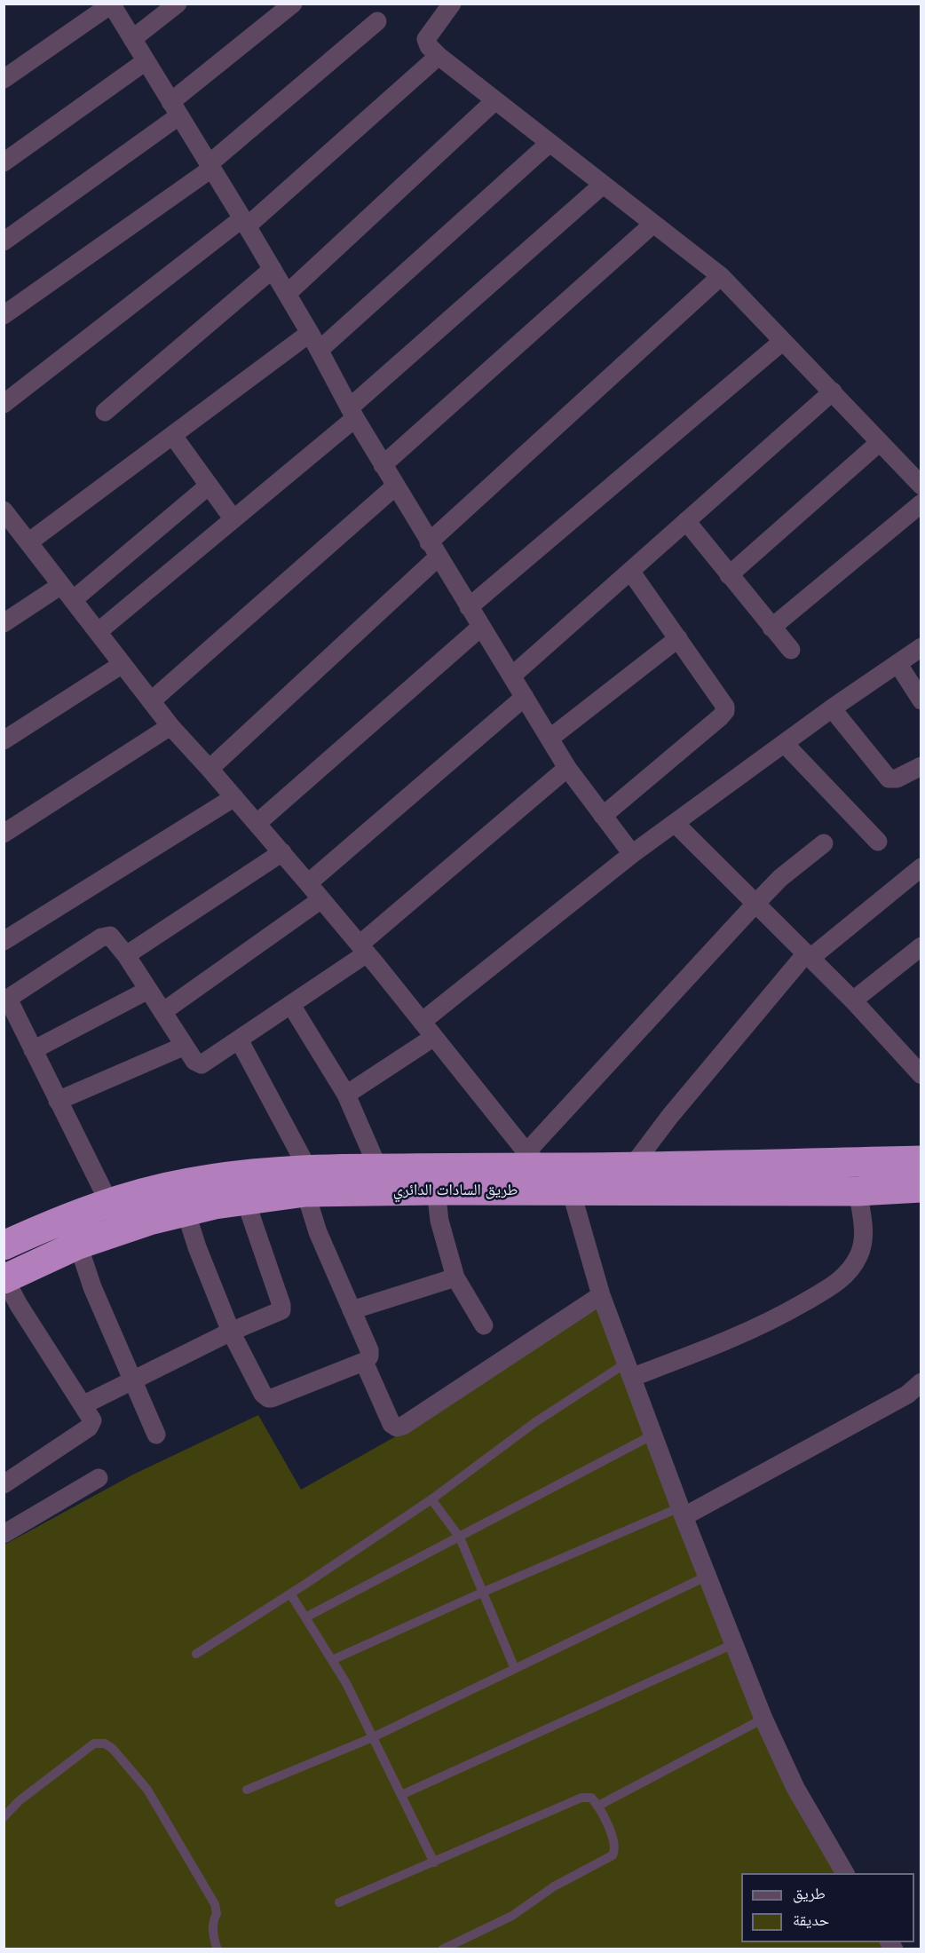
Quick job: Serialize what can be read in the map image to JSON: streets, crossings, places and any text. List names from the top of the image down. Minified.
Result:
{"streets":{"highway":["طريق السادات الدائري"]},"legend":["طريق","حديقة"]}
